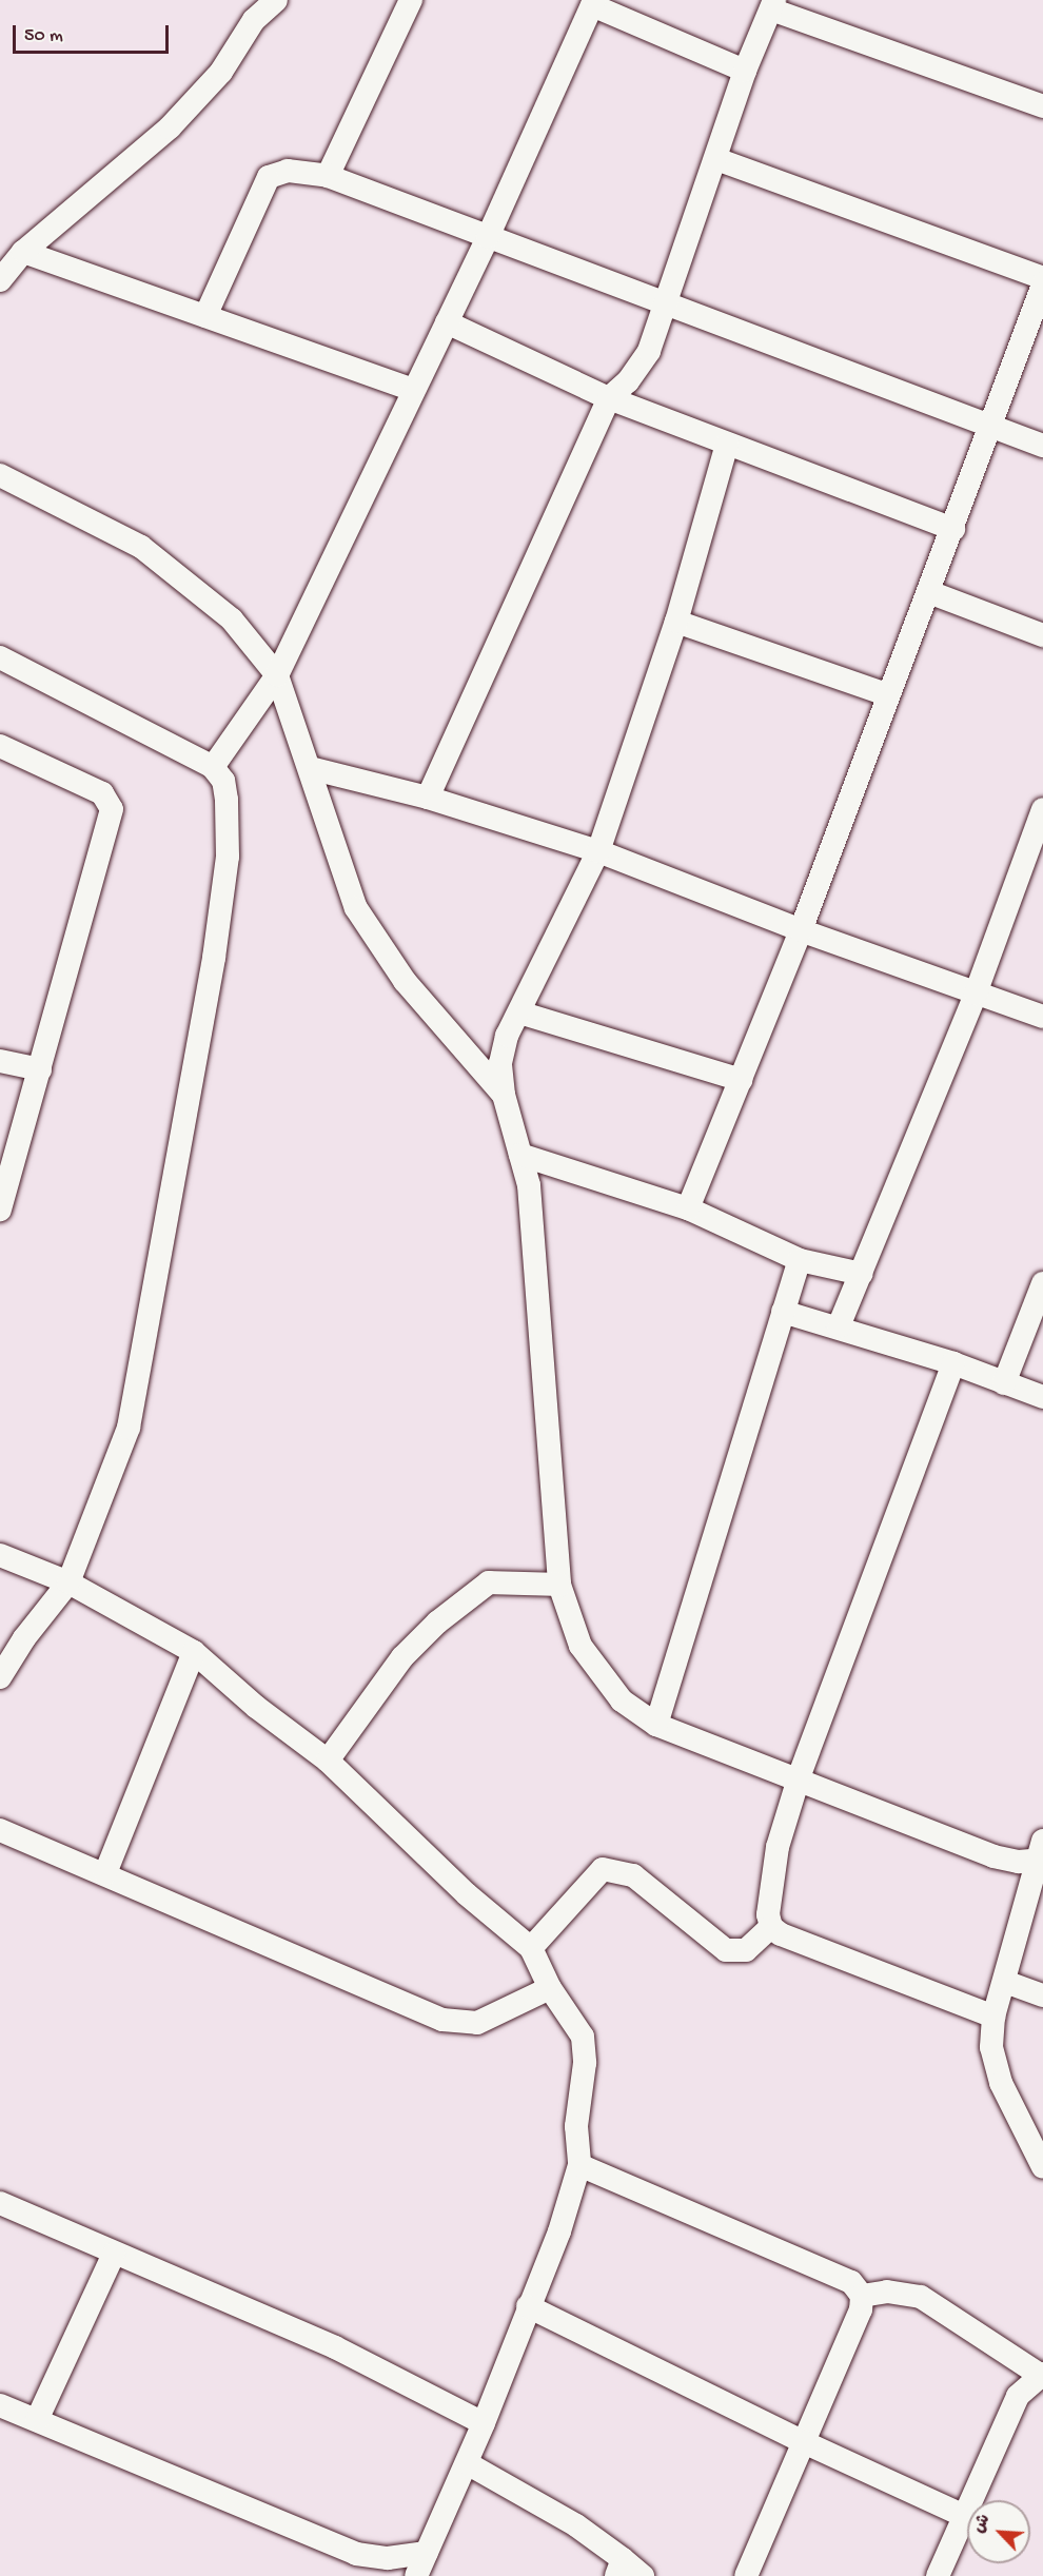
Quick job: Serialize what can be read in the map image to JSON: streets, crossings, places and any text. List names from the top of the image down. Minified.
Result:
{"scale_bar":"50 m","north":"top left"}
